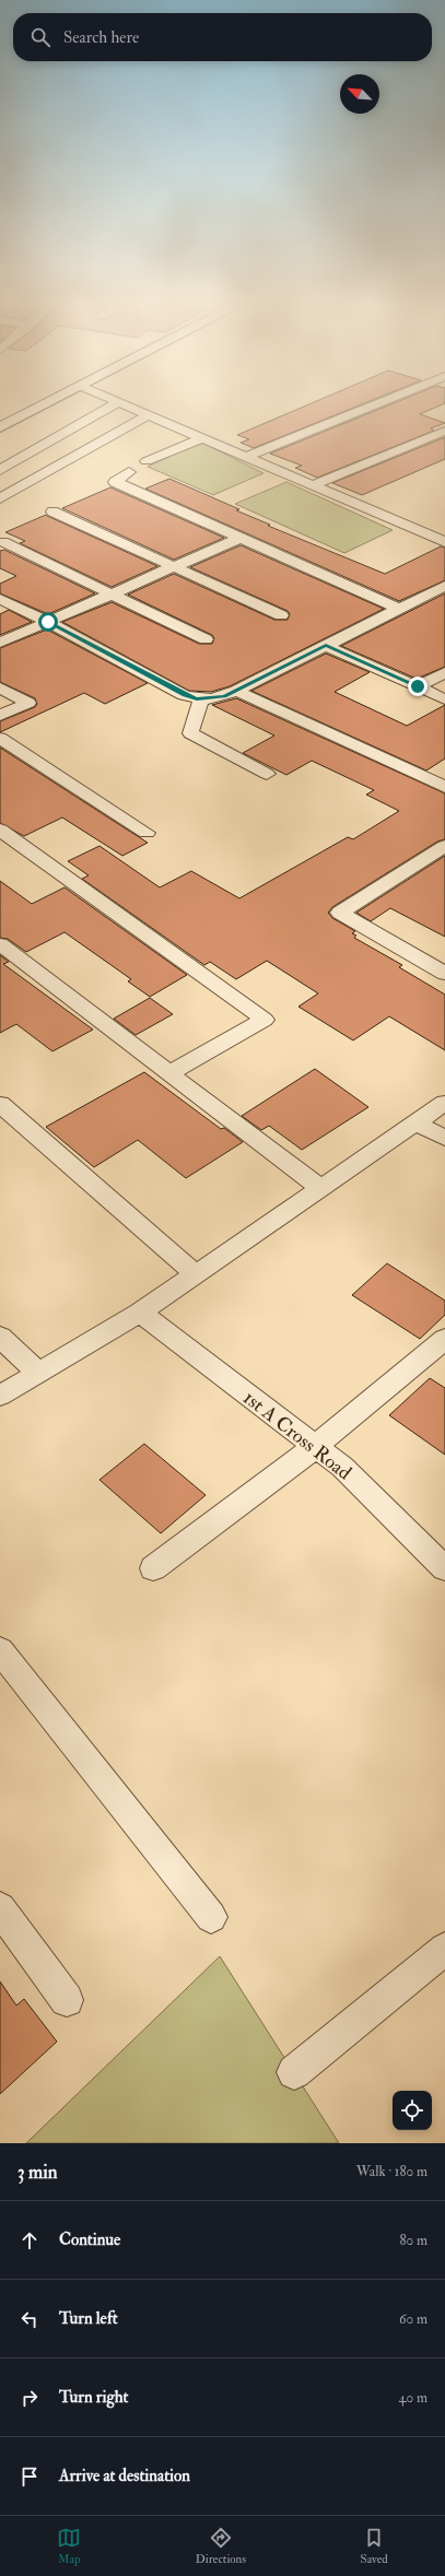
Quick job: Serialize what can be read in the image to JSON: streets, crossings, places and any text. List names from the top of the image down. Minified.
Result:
{"streets":{"street":["1st A Cross Road"]},"north":"top left","page":{"search":"Search here","heading":["3 min","Walk · 180 m"],"list":[["Continue","80 m"],["Turn left","60 m"],["Turn right","40 m"],"Arrive at destination"],"nav":["Map","Directions","Saved"]}}
